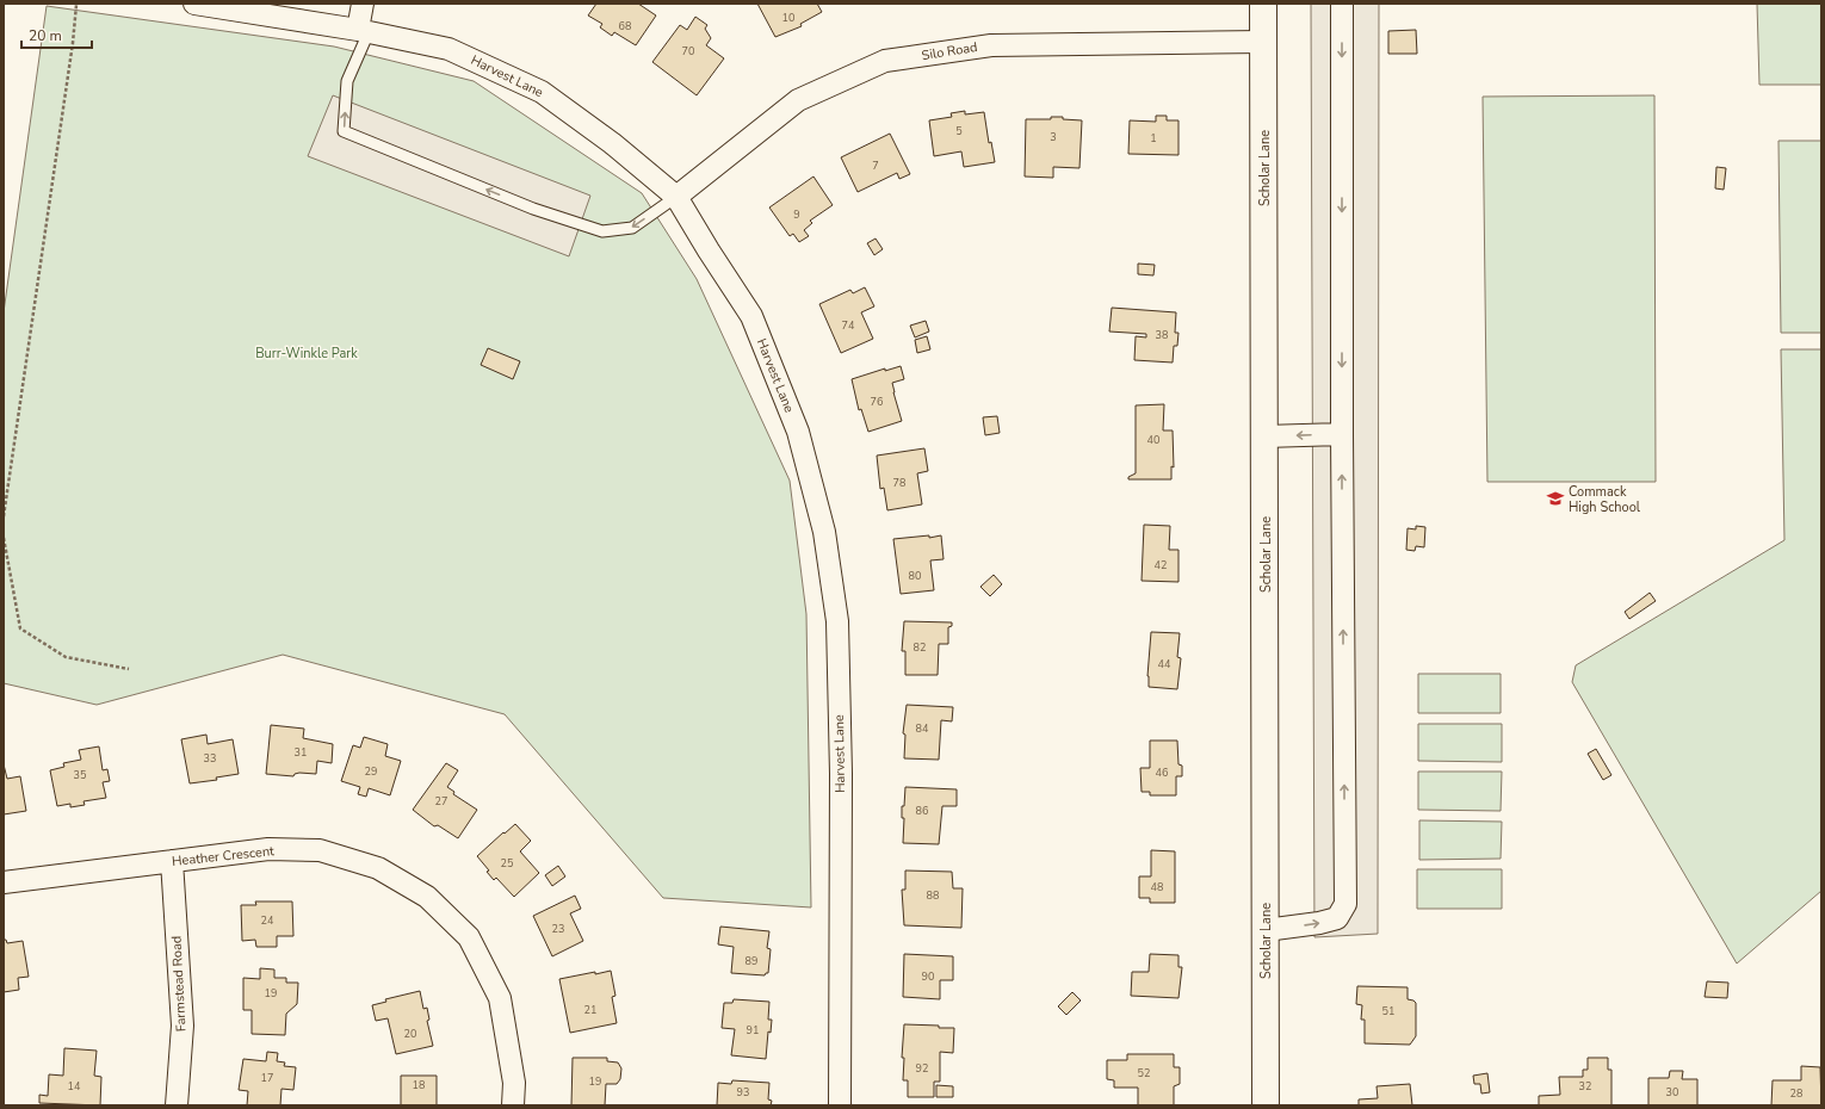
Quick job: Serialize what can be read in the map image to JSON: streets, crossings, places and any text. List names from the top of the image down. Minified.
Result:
{"streets":{"street":["Silo Road","Harvest Lane","Scholar Lane","Heather Crescent","Farmstead Road"]},"crossings":[["Silo Road","Harvest Lane"],["Silo Road","Scholar Lane"],["Heather Crescent","Farmstead Road"]],"parks":["Burr-Winkle Park"],"places":{"school or university":["Commack High School"]},"house_numbers":["10","68","70","5","3","1","7","9","74","38","76","40","78","42","80","82","44","84","31","33","29","46","35","27","86","25","48","88","24","23","89","90","19","21","51","91","20","92","52","17","19","18","14","32","93","30","28"],"scale_bar":"20 m"}
